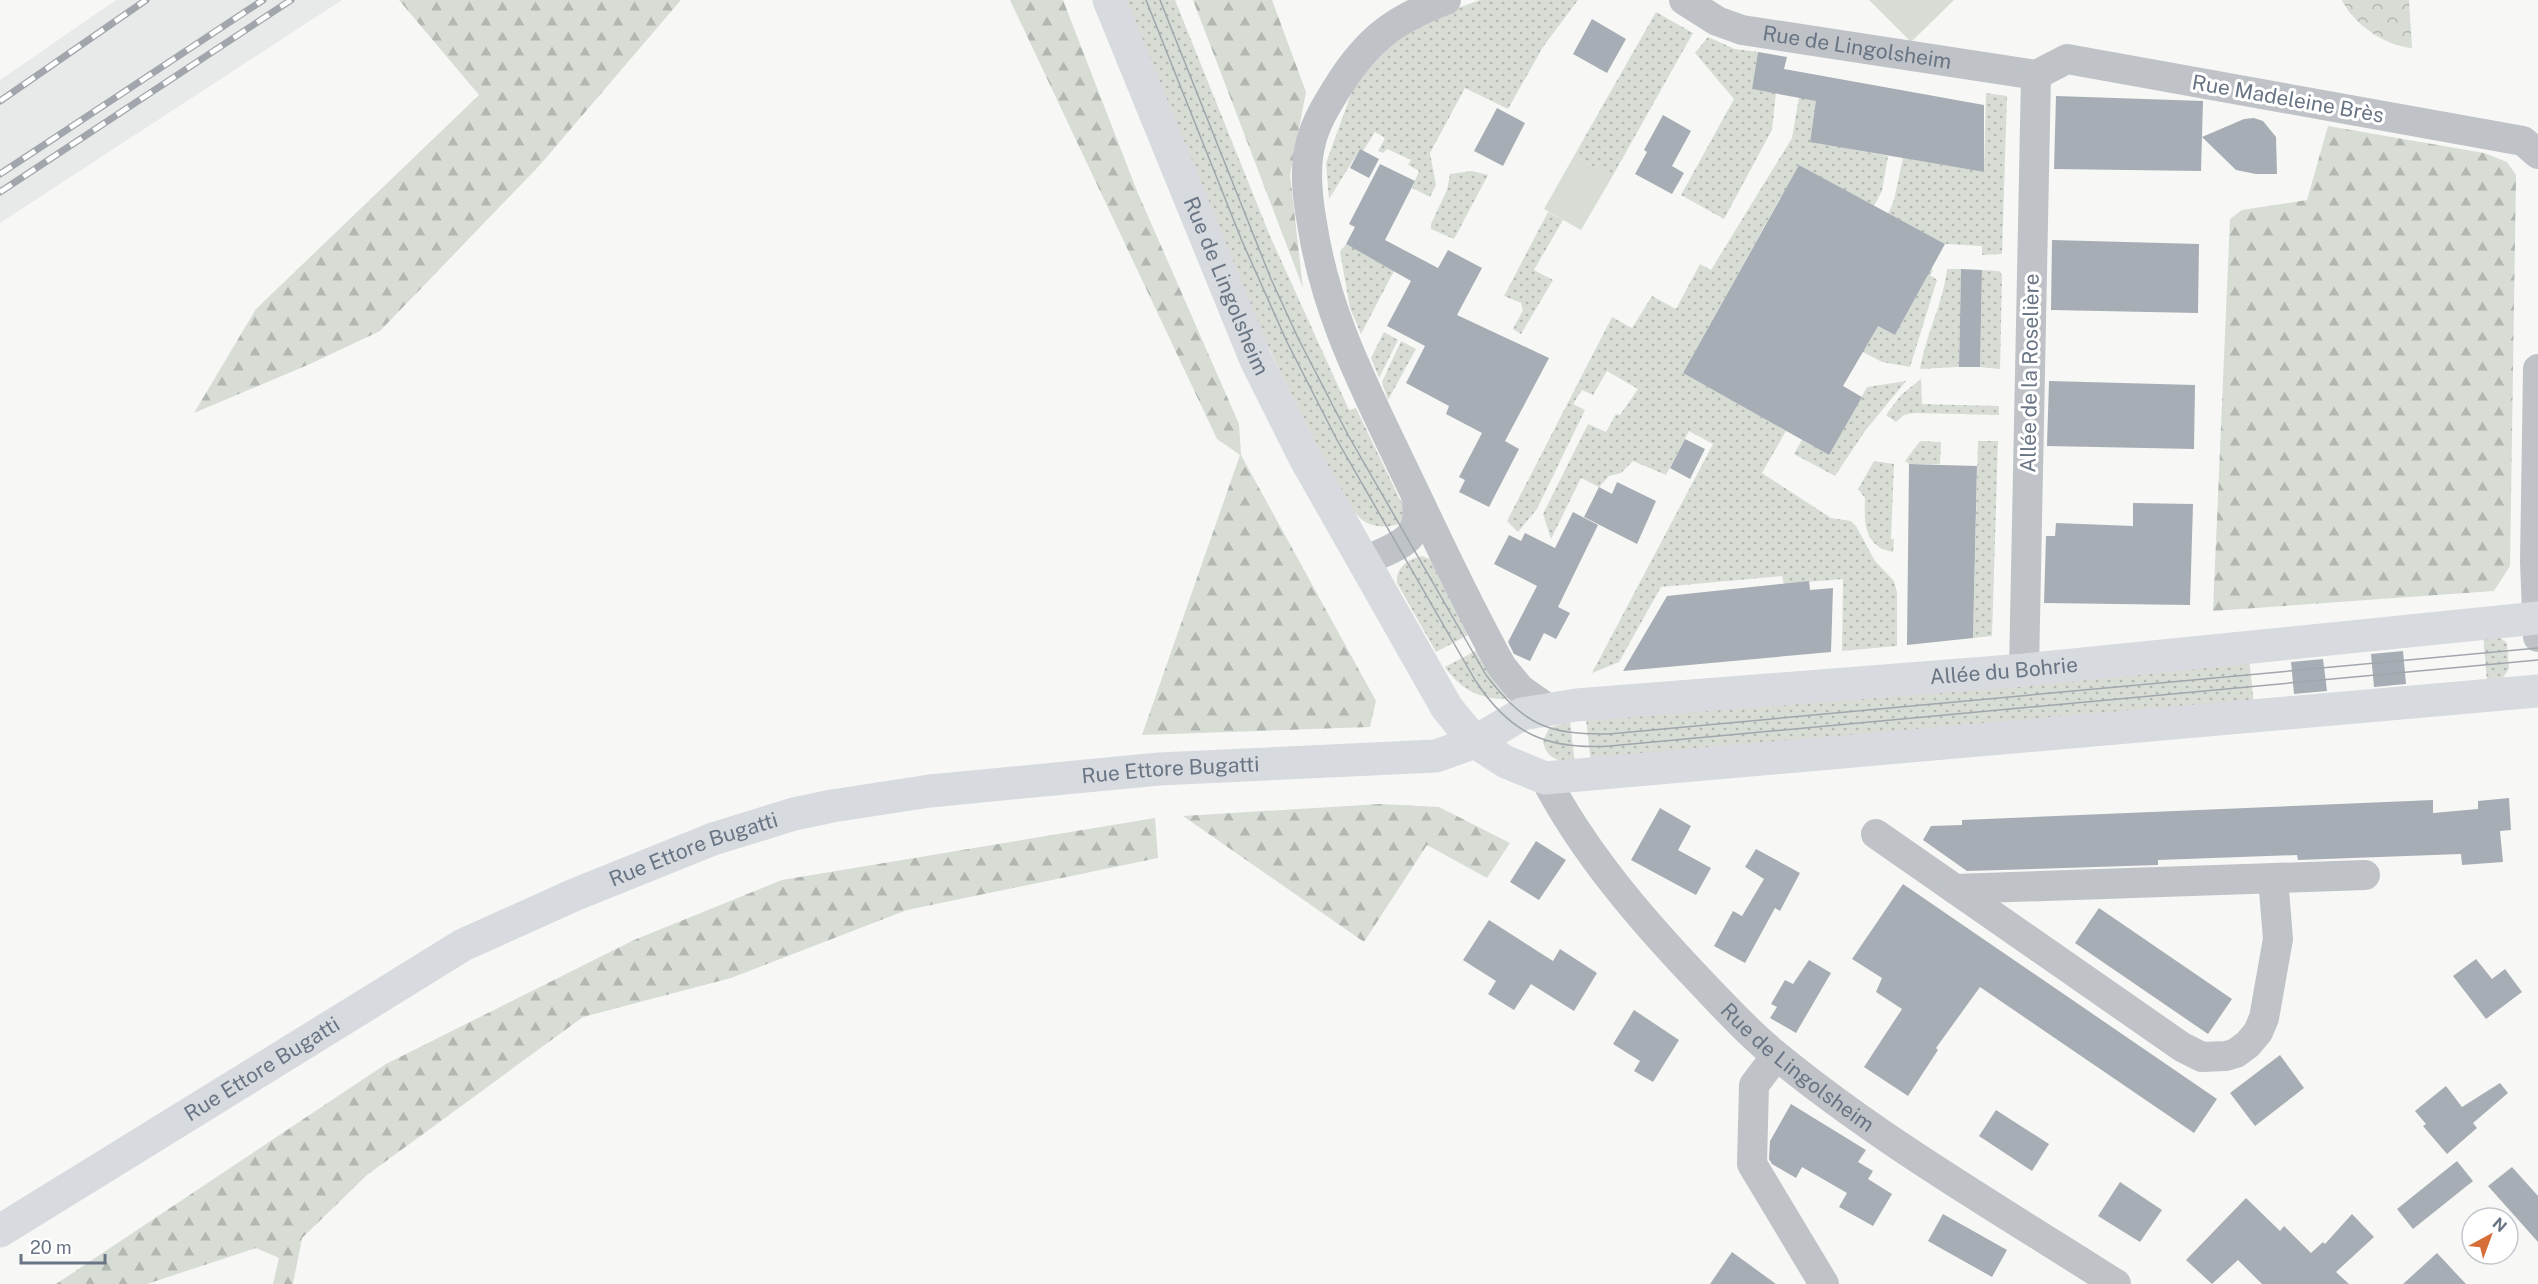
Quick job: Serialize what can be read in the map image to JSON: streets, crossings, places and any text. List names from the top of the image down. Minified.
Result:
{"streets":{"main road":["Rue de Lingolsheim","Allée du Bohrie","Rue Ettore Bugatti"],"street":["Rue Madeleine Brès","Allée de la Roselière"]},"crossings":[["Rue de Lingolsheim","Rue Madeleine Brès"],["Rue de Lingolsheim","Allée de la Roselière"],["Rue de Lingolsheim","Allée du Bohrie"],["Rue de Lingolsheim","Rue Ettore Bugatti"],["Rue Madeleine Brès","Allée de la Roselière"],["Allée de la Roselière","Allée du Bohrie"],["Allée du Bohrie","Rue Ettore Bugatti"]],"scale_bar":"20 m","north":"top right"}
